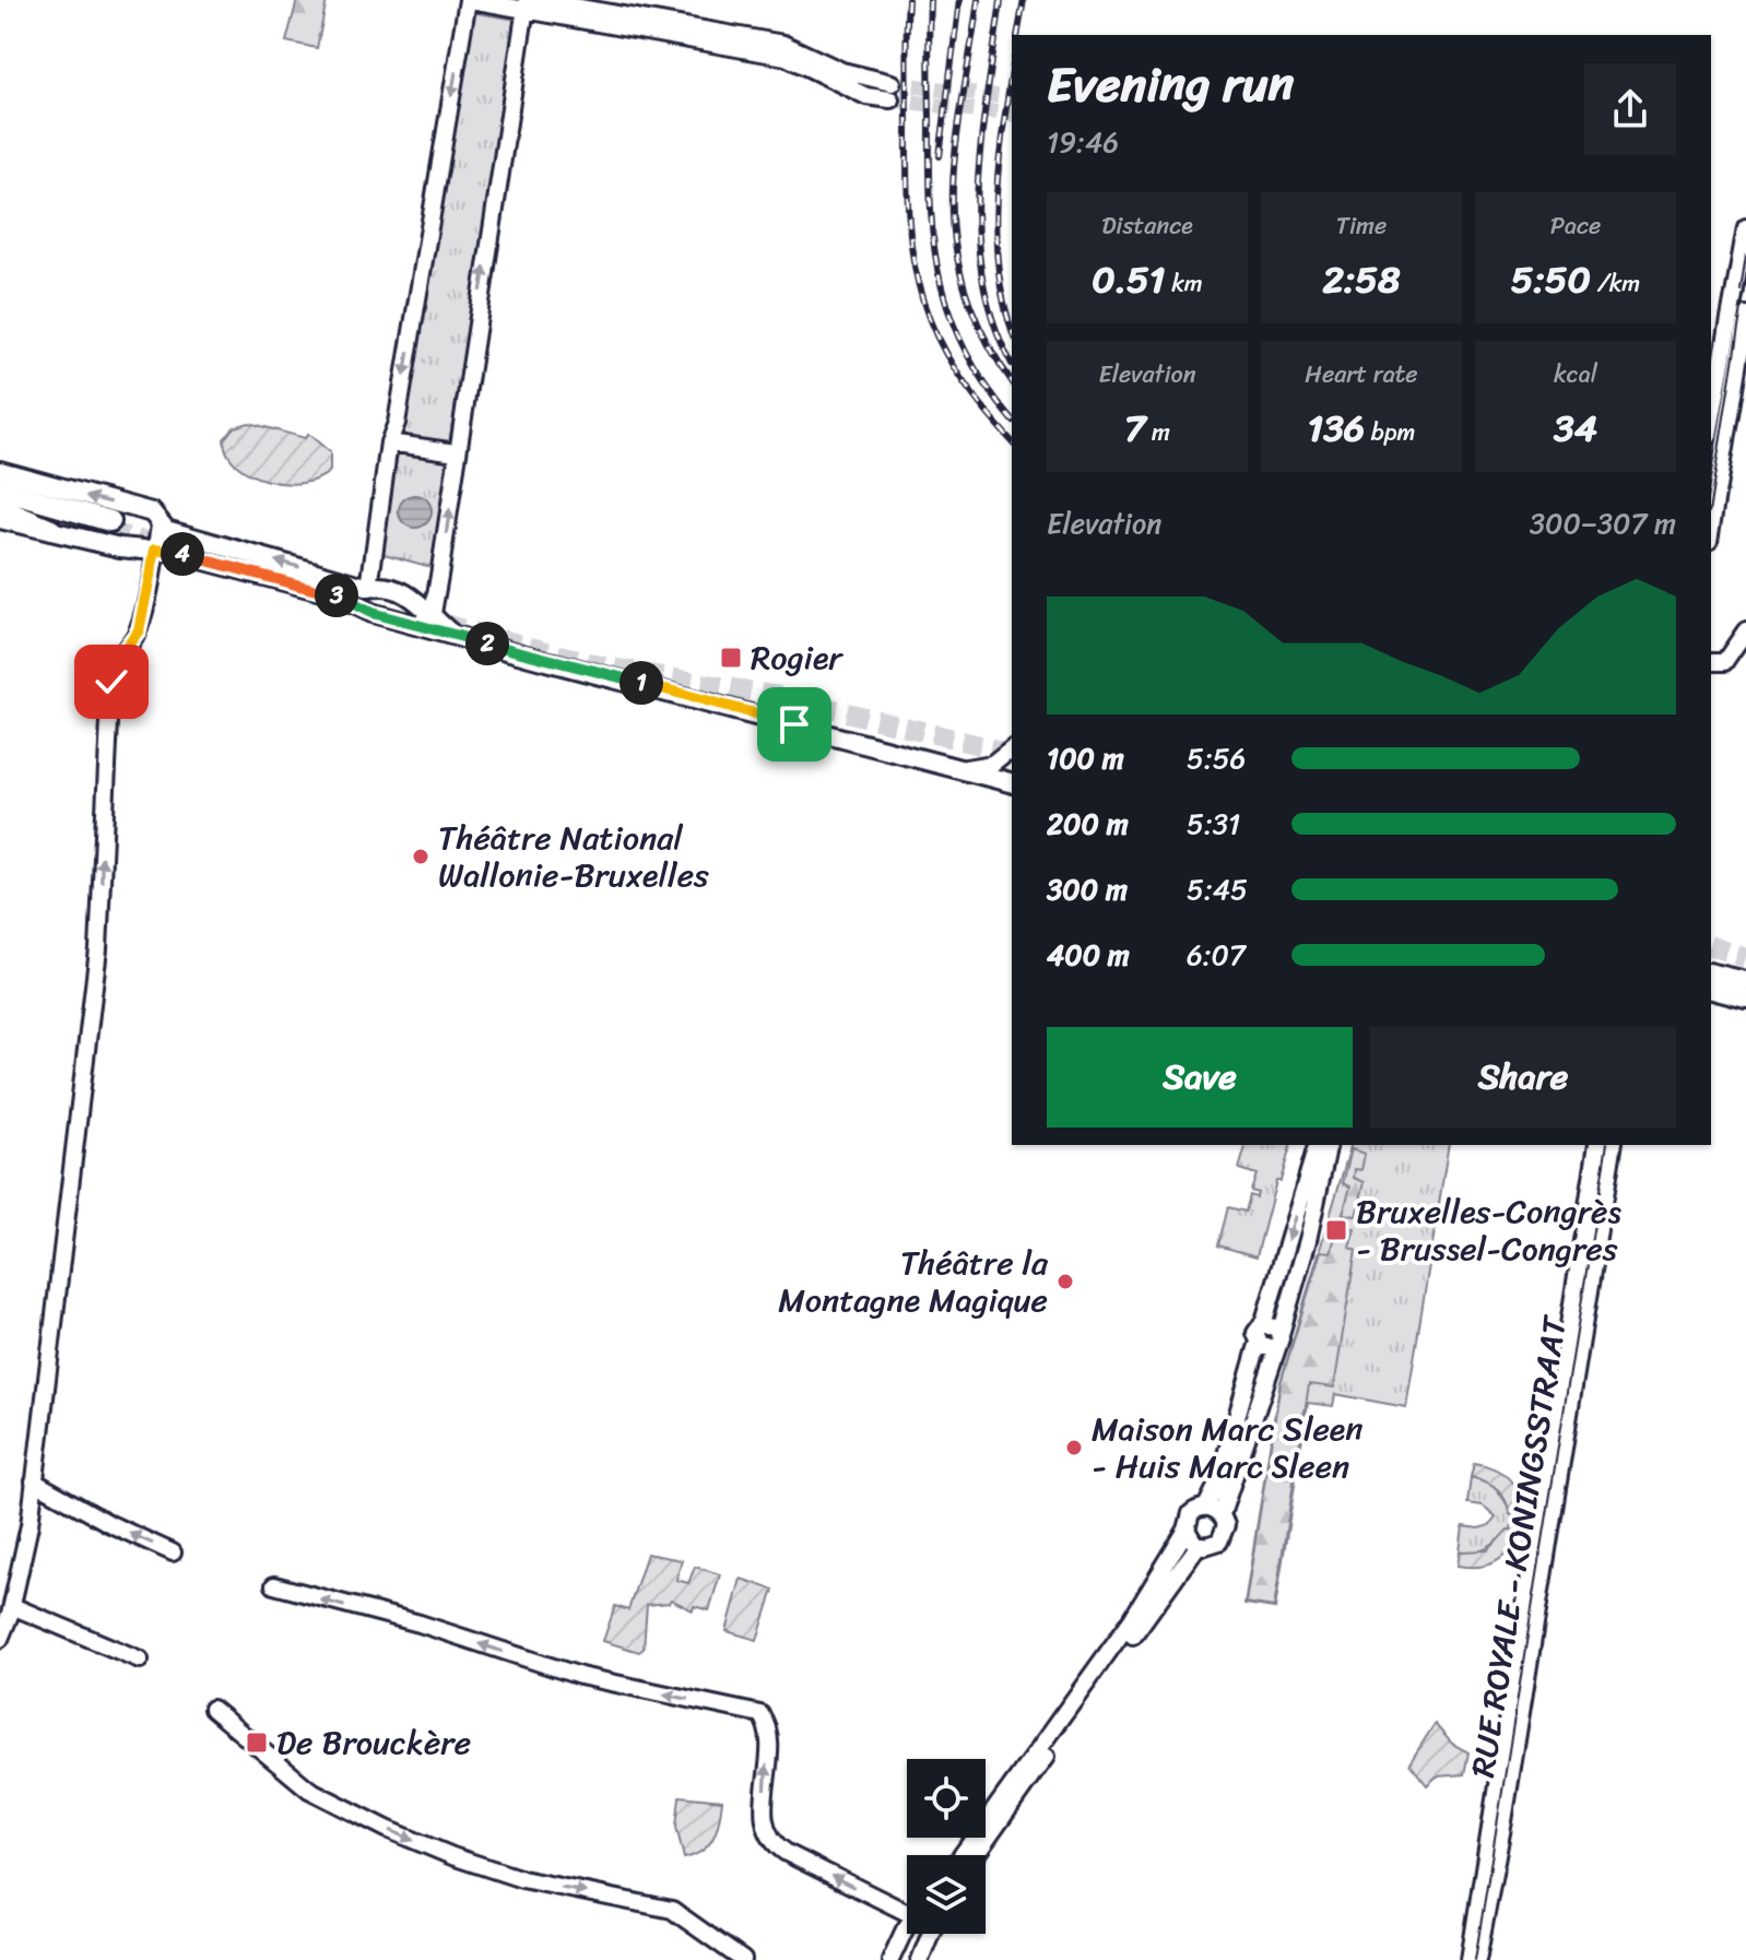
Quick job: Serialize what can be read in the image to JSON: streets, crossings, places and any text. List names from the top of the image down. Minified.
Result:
{"streets":{"street":["RUE ROYALE - KONINGSSTRAAT"]},"places":{"transit":["Rogier","Bruxelles-Congrès - Brussel-Congres","De Brouckère"],"other":["Théâtre National Wallonie-Bruxelles","Théâtre la Montagne Magique","Maison Marc Sleen - Huis Marc Sleen"]},"page":{"heading":["Evening run","19:46"],"stats":[["Distance","0.51 km"],["Time","2:58"],["Pace","5:50 /km"],["Elevation","7 m"],["Heart rate","136 bpm"],["kcal","34"]],"chart":["Elevation","300–307 m"],"pins":["4","3","2","1"],"list":[{"name":"100 m","note":"5:56"},{"name":"200 m","note":"5:31"},{"name":"300 m","note":"5:45"},{"name":"400 m","note":"6:07"}],"buttons":["Save","Share"]}}
